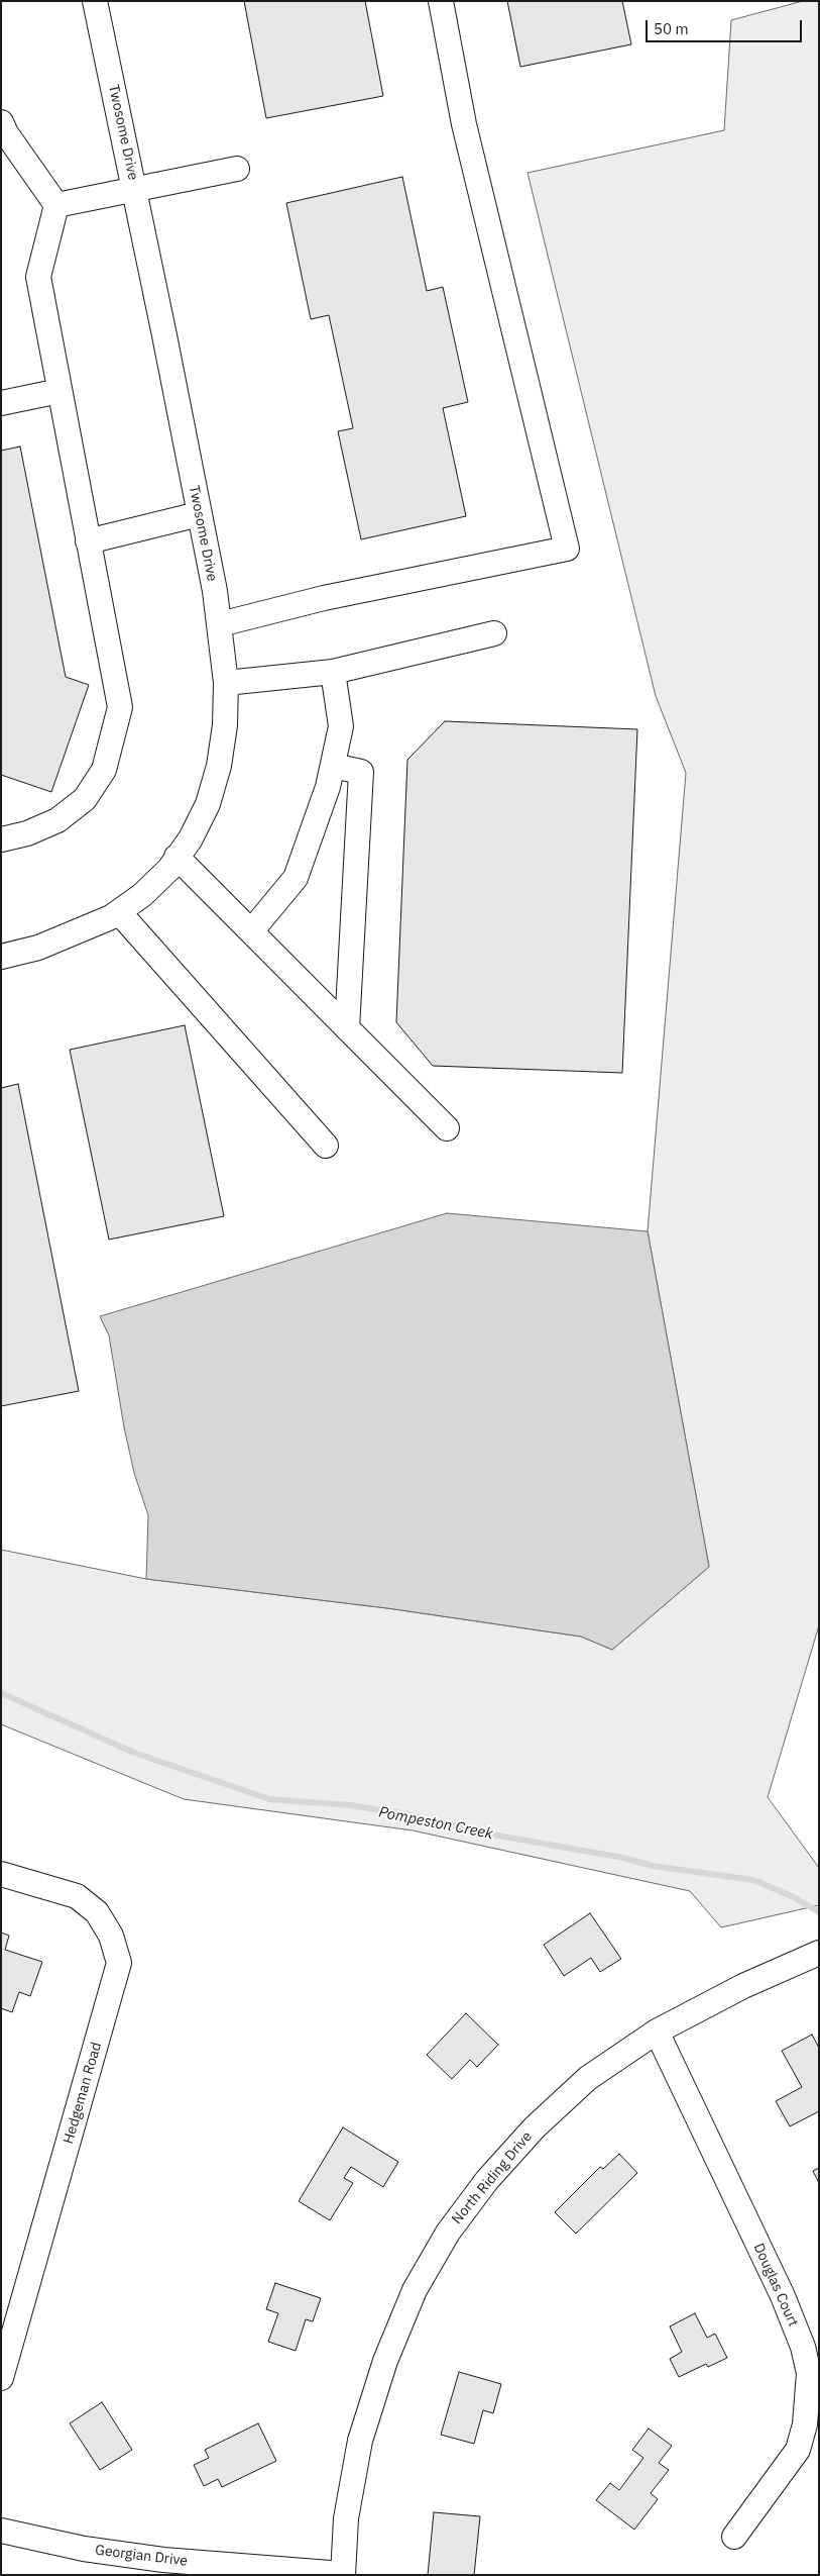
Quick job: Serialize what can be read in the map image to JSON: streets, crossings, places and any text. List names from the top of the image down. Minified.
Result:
{"streets":{"street":["Twosome Drive","Hedgeman Road","North Riding Drive","Douglas Court","Georgian Drive"]},"crossings":[["North Riding Drive","Douglas Court"],["North Riding Drive","Georgian Drive"]],"water":["Pompeston Creek"],"scale_bar":"50 m"}
